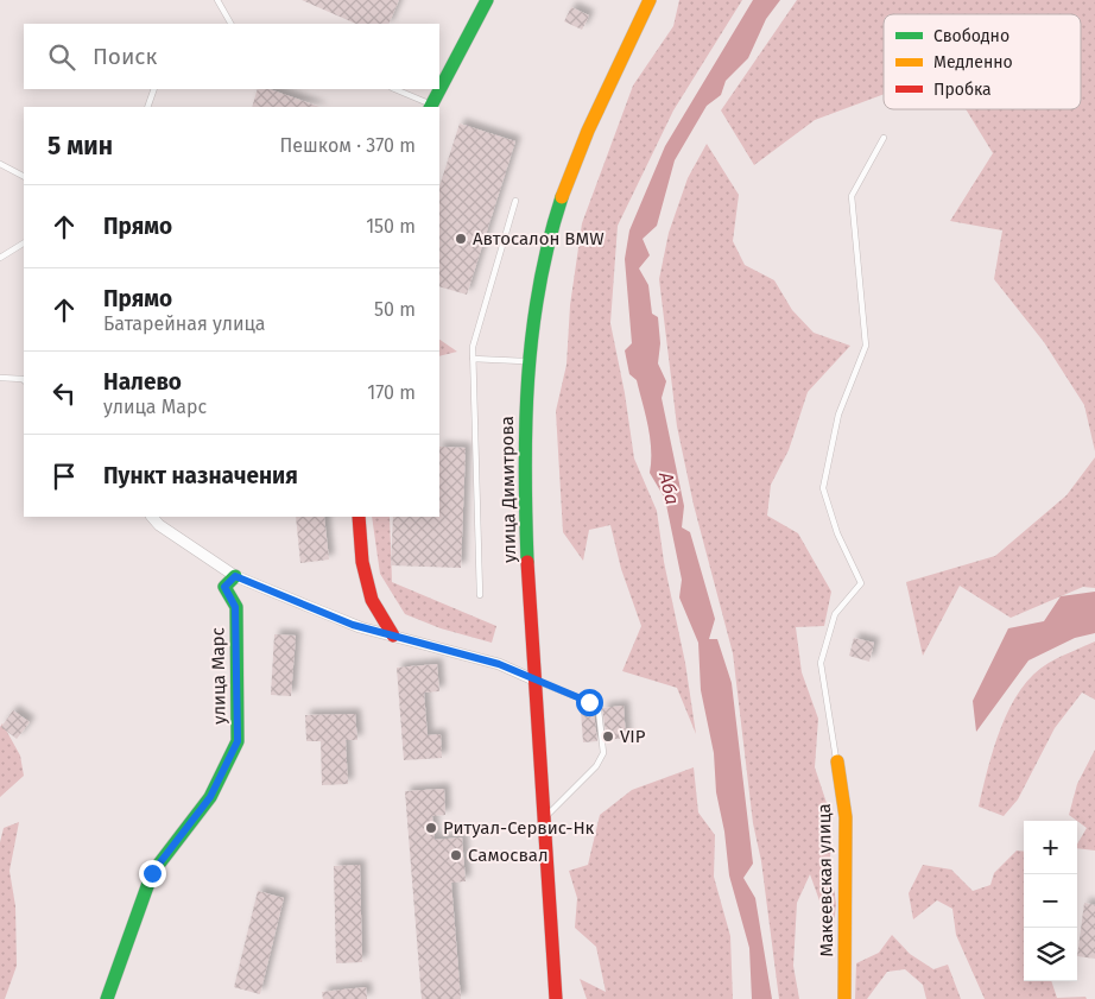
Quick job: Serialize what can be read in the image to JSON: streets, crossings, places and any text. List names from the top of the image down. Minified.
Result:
{"streets":{"main road":["улица Димитрова","улица Марс","Макеевская улица"]},"water":["Аба"],"places":["Автосалон BMW","VIP","Ритуал-Сервис-Нк","Самосвал"],"legend":["Свободно","Медленно","Пробка"],"page":{"search":"Поиск","heading":["5 мин","Пешком · 370 m"],"list":[["Прямо","150 m"],["Прямо","Батарейная улица","50 m"],["Налево","улица Марс","170 m"],"Пункт назначения"],"map_buttons":["+","−"]}}
